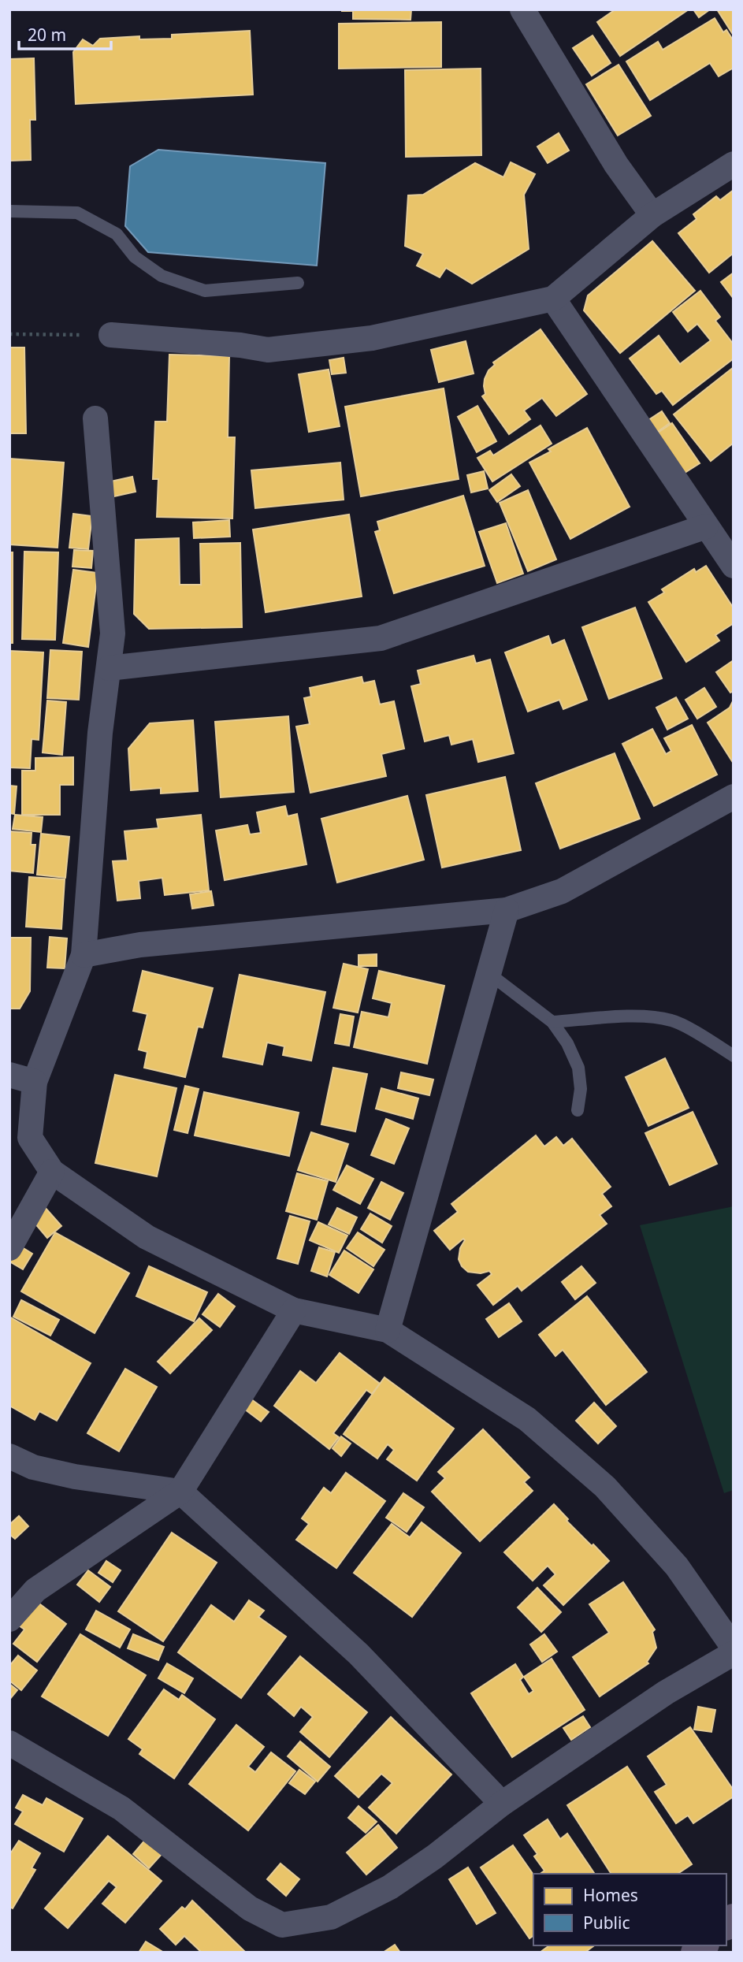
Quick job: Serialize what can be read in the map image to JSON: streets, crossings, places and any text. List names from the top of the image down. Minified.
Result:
{"legend":["Homes","Public"],"scale_bar":"20 m"}
